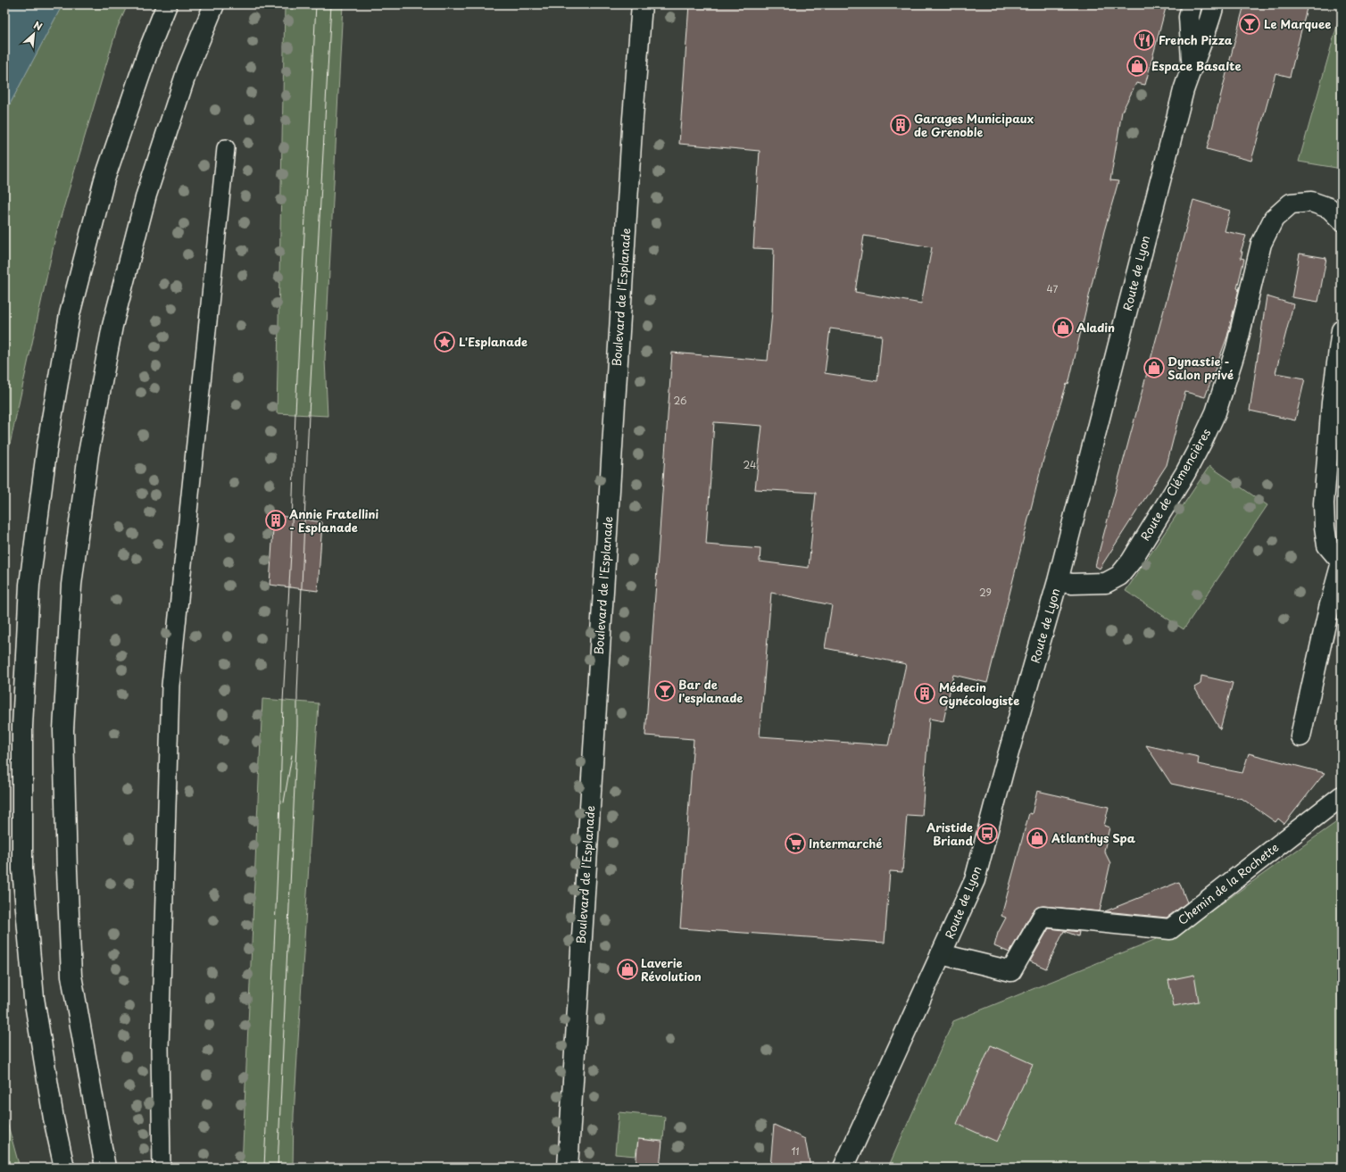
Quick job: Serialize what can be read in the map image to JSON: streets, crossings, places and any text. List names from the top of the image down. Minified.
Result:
{"streets":{"main road":["Route de Lyon","Boulevard de l'Esplanade","Route de Clémencières","Chemin de la Rochette"]},"crossings":[["Route de Lyon","Route de Clémencières"],["Route de Lyon","Chemin de la Rochette"]],"places":{"bar":["Le Marquee","Bar de l'esplanade"],"restaurant":["French Pizza"],"shop":["Espace Basalte","Aladin","Dynastie - Salon privé","Atlanthys Spa","Laverie Révolution"],"building":["Garages Municipaux de Grenoble","Annie Fratellini - Esplanade","Médecin Gynécologiste"],"place":["L'Esplanade"],"bus stop":["Aristide Briand"],"supermarket":["Intermarché"]},"house_numbers":["47","26","24","29","11"],"north":"top right"}
